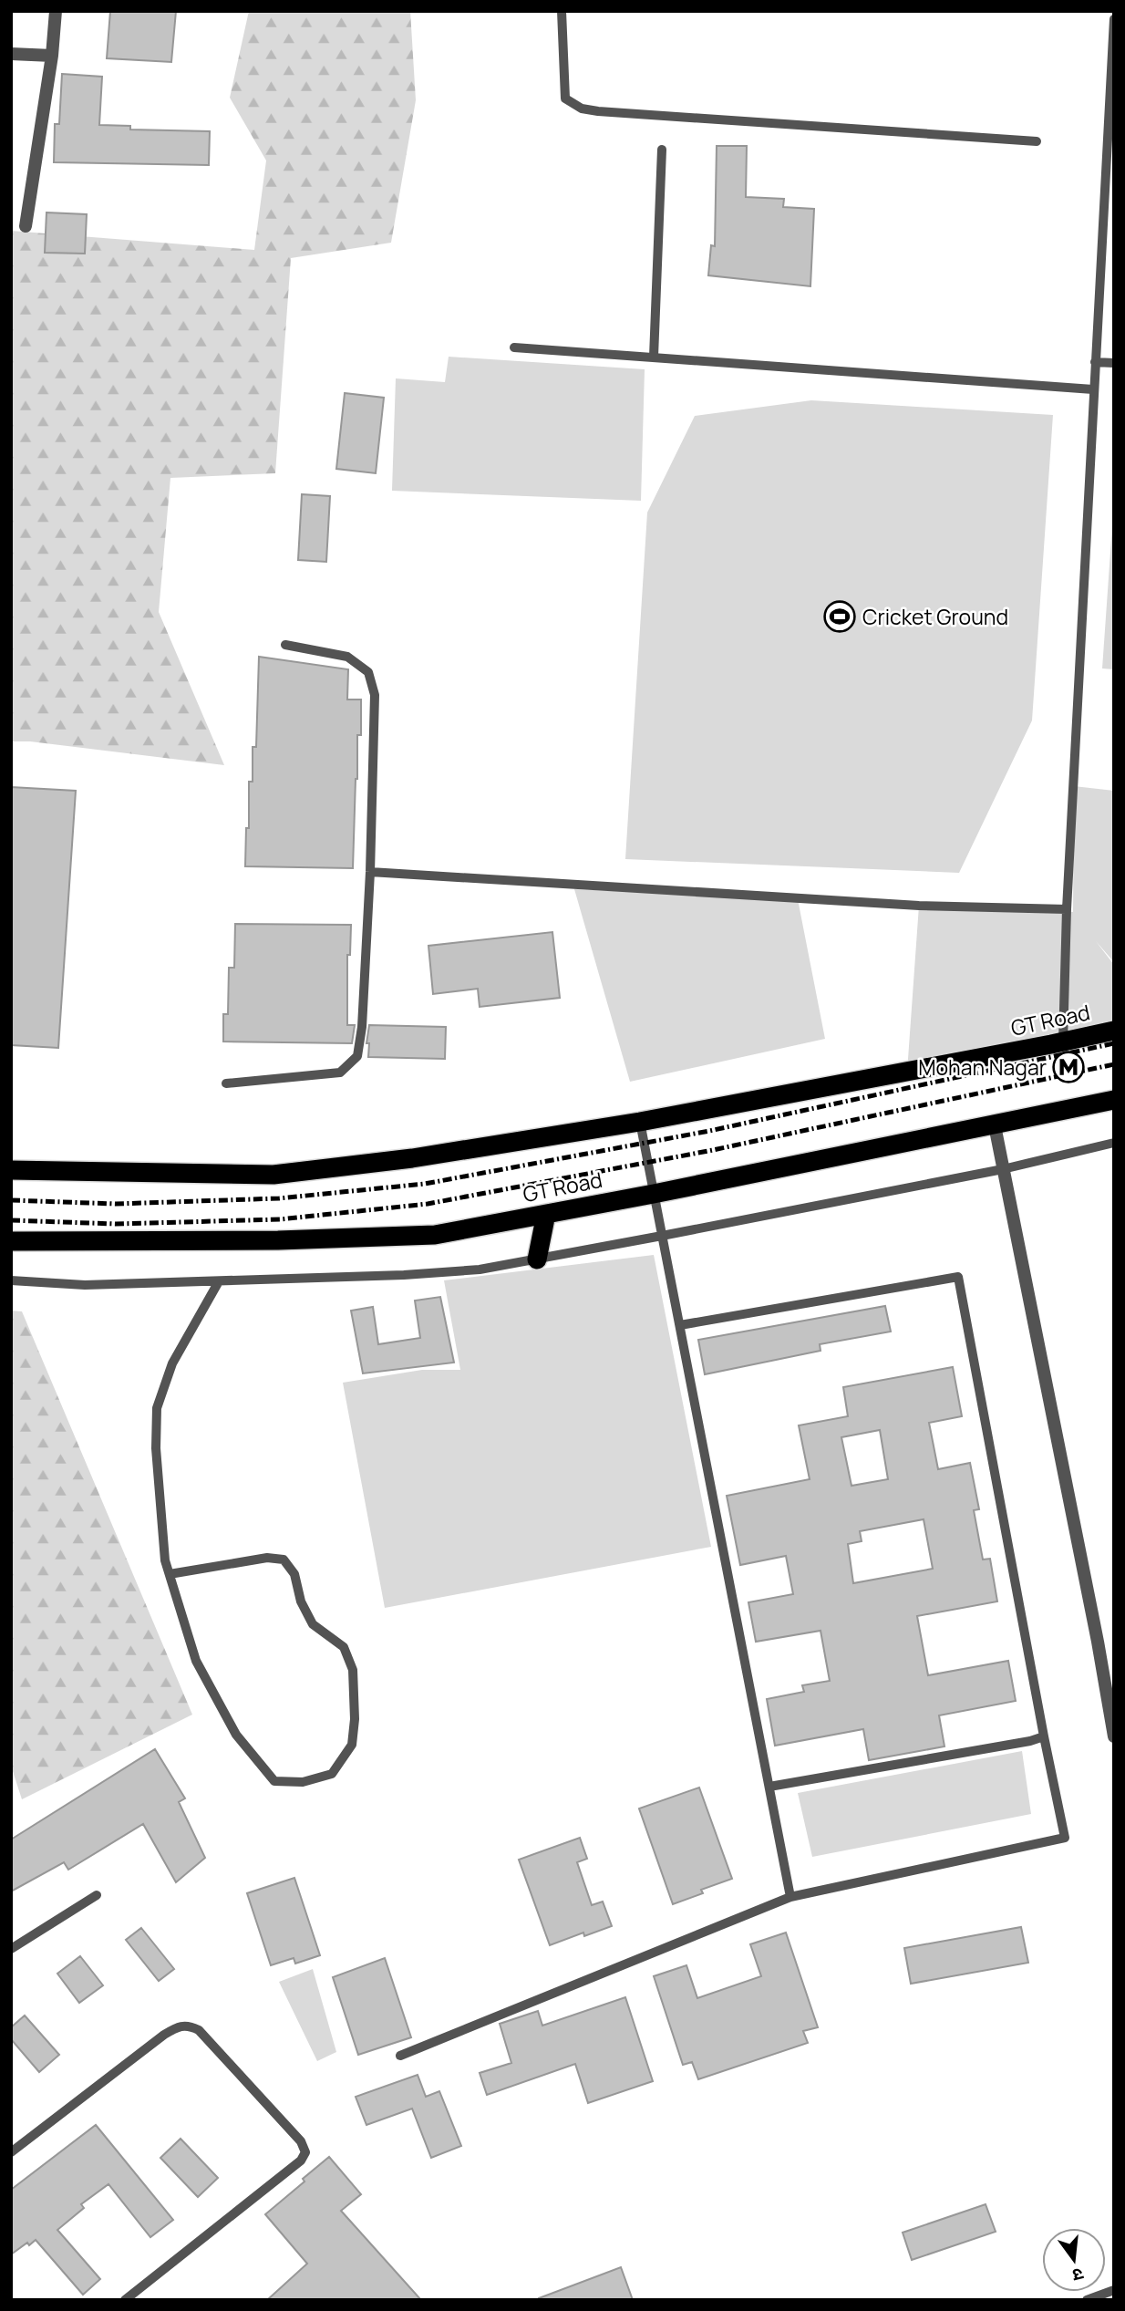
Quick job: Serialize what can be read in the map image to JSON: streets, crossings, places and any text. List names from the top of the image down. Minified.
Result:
{"streets":{"highway":["GT Road"]},"places":{"sports":["Cricket Ground"],"metro station":["Mohan Nagar"]},"north":"bottom"}
